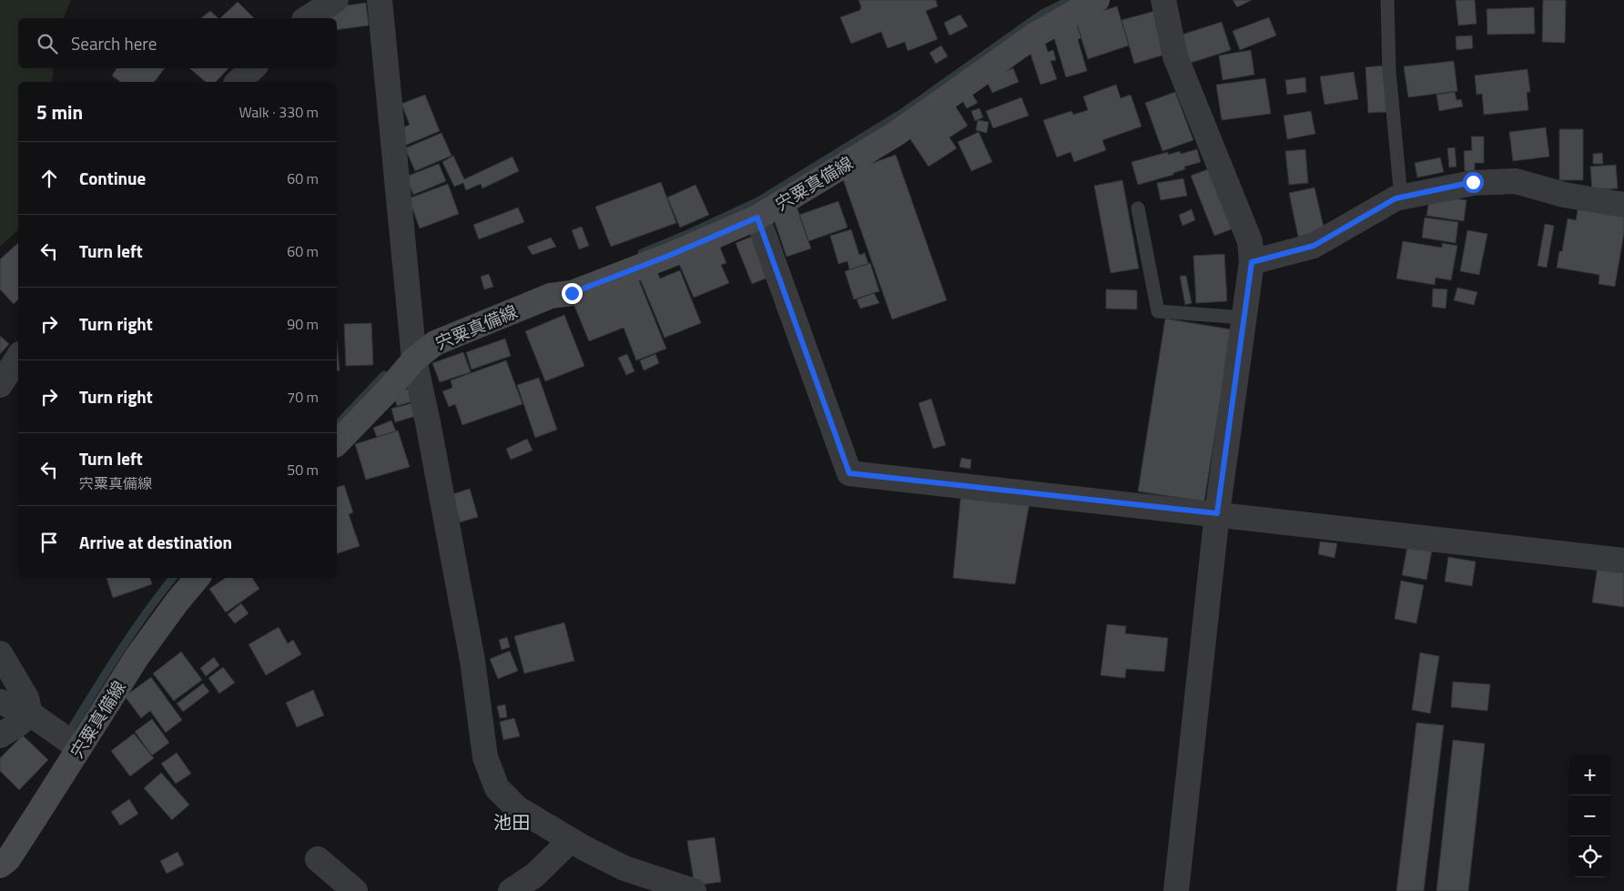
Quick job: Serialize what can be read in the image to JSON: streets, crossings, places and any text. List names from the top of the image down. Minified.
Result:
{"streets":{"main road":["宍粟真備線"]},"districts":["池田"],"page":{"search":"Search here","heading":["5 min","Walk · 330 m"],"list":[["Continue","60 m"],["Turn left","60 m"],["Turn right","90 m"],["Turn right","70 m"],["Turn left","宍粟真備線","50 m"],"Arrive at destination"],"map_buttons":["+","−"]}}
